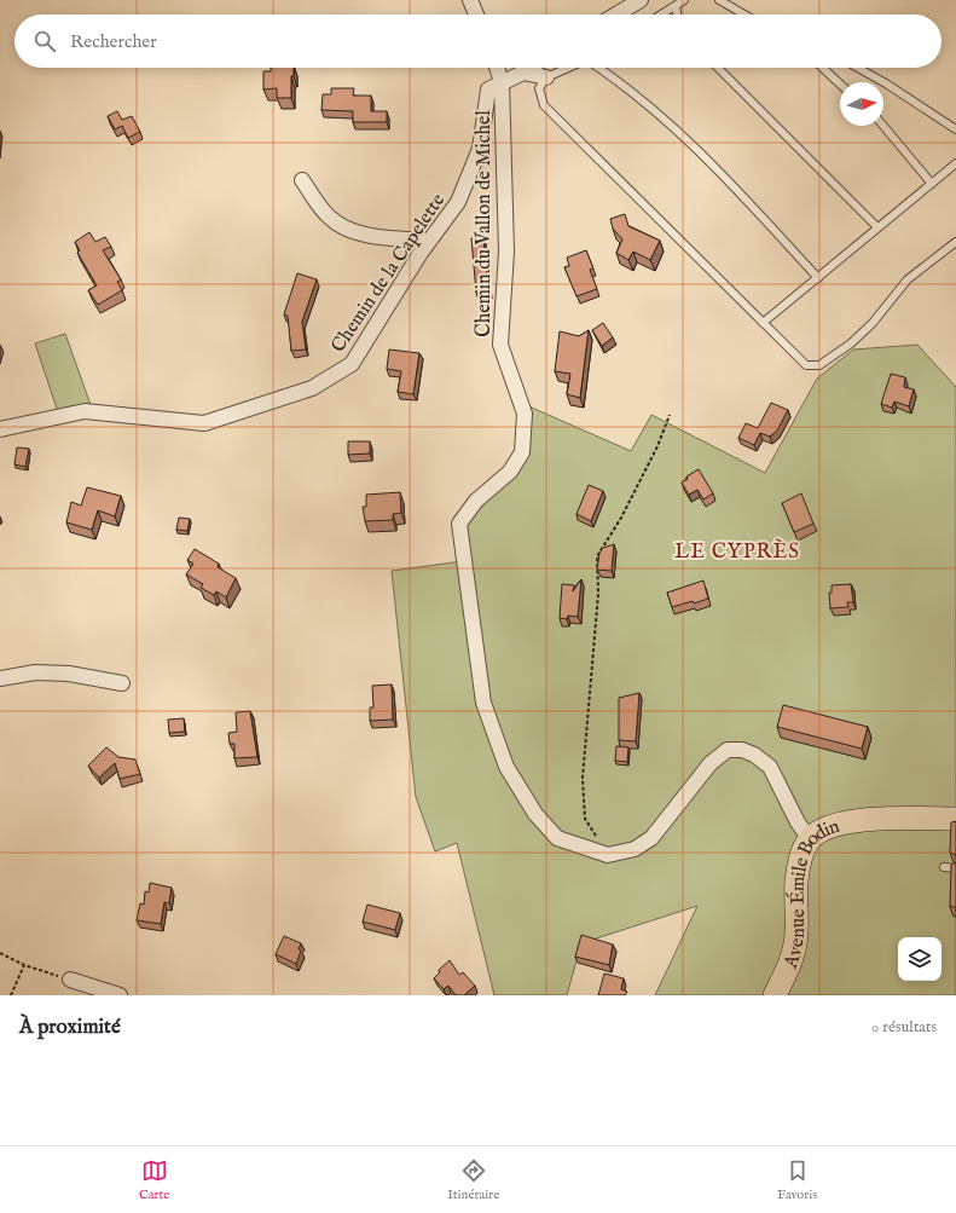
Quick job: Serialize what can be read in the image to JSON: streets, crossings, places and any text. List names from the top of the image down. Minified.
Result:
{"streets":{"main road":["Avenue Émile Bodin"],"street":["Chemin du Vallon de Michel","Chemin de la Capelette"]},"crossings":[["Chemin du Vallon de Michel","Chemin de la Capelette"]],"districts":["LE CYPRÈS"],"north":"right","page":{"search":"Rechercher","heading":["À proximité","0 résultats"],"nav":["Carte","Itinéraire","Favoris"]}}
